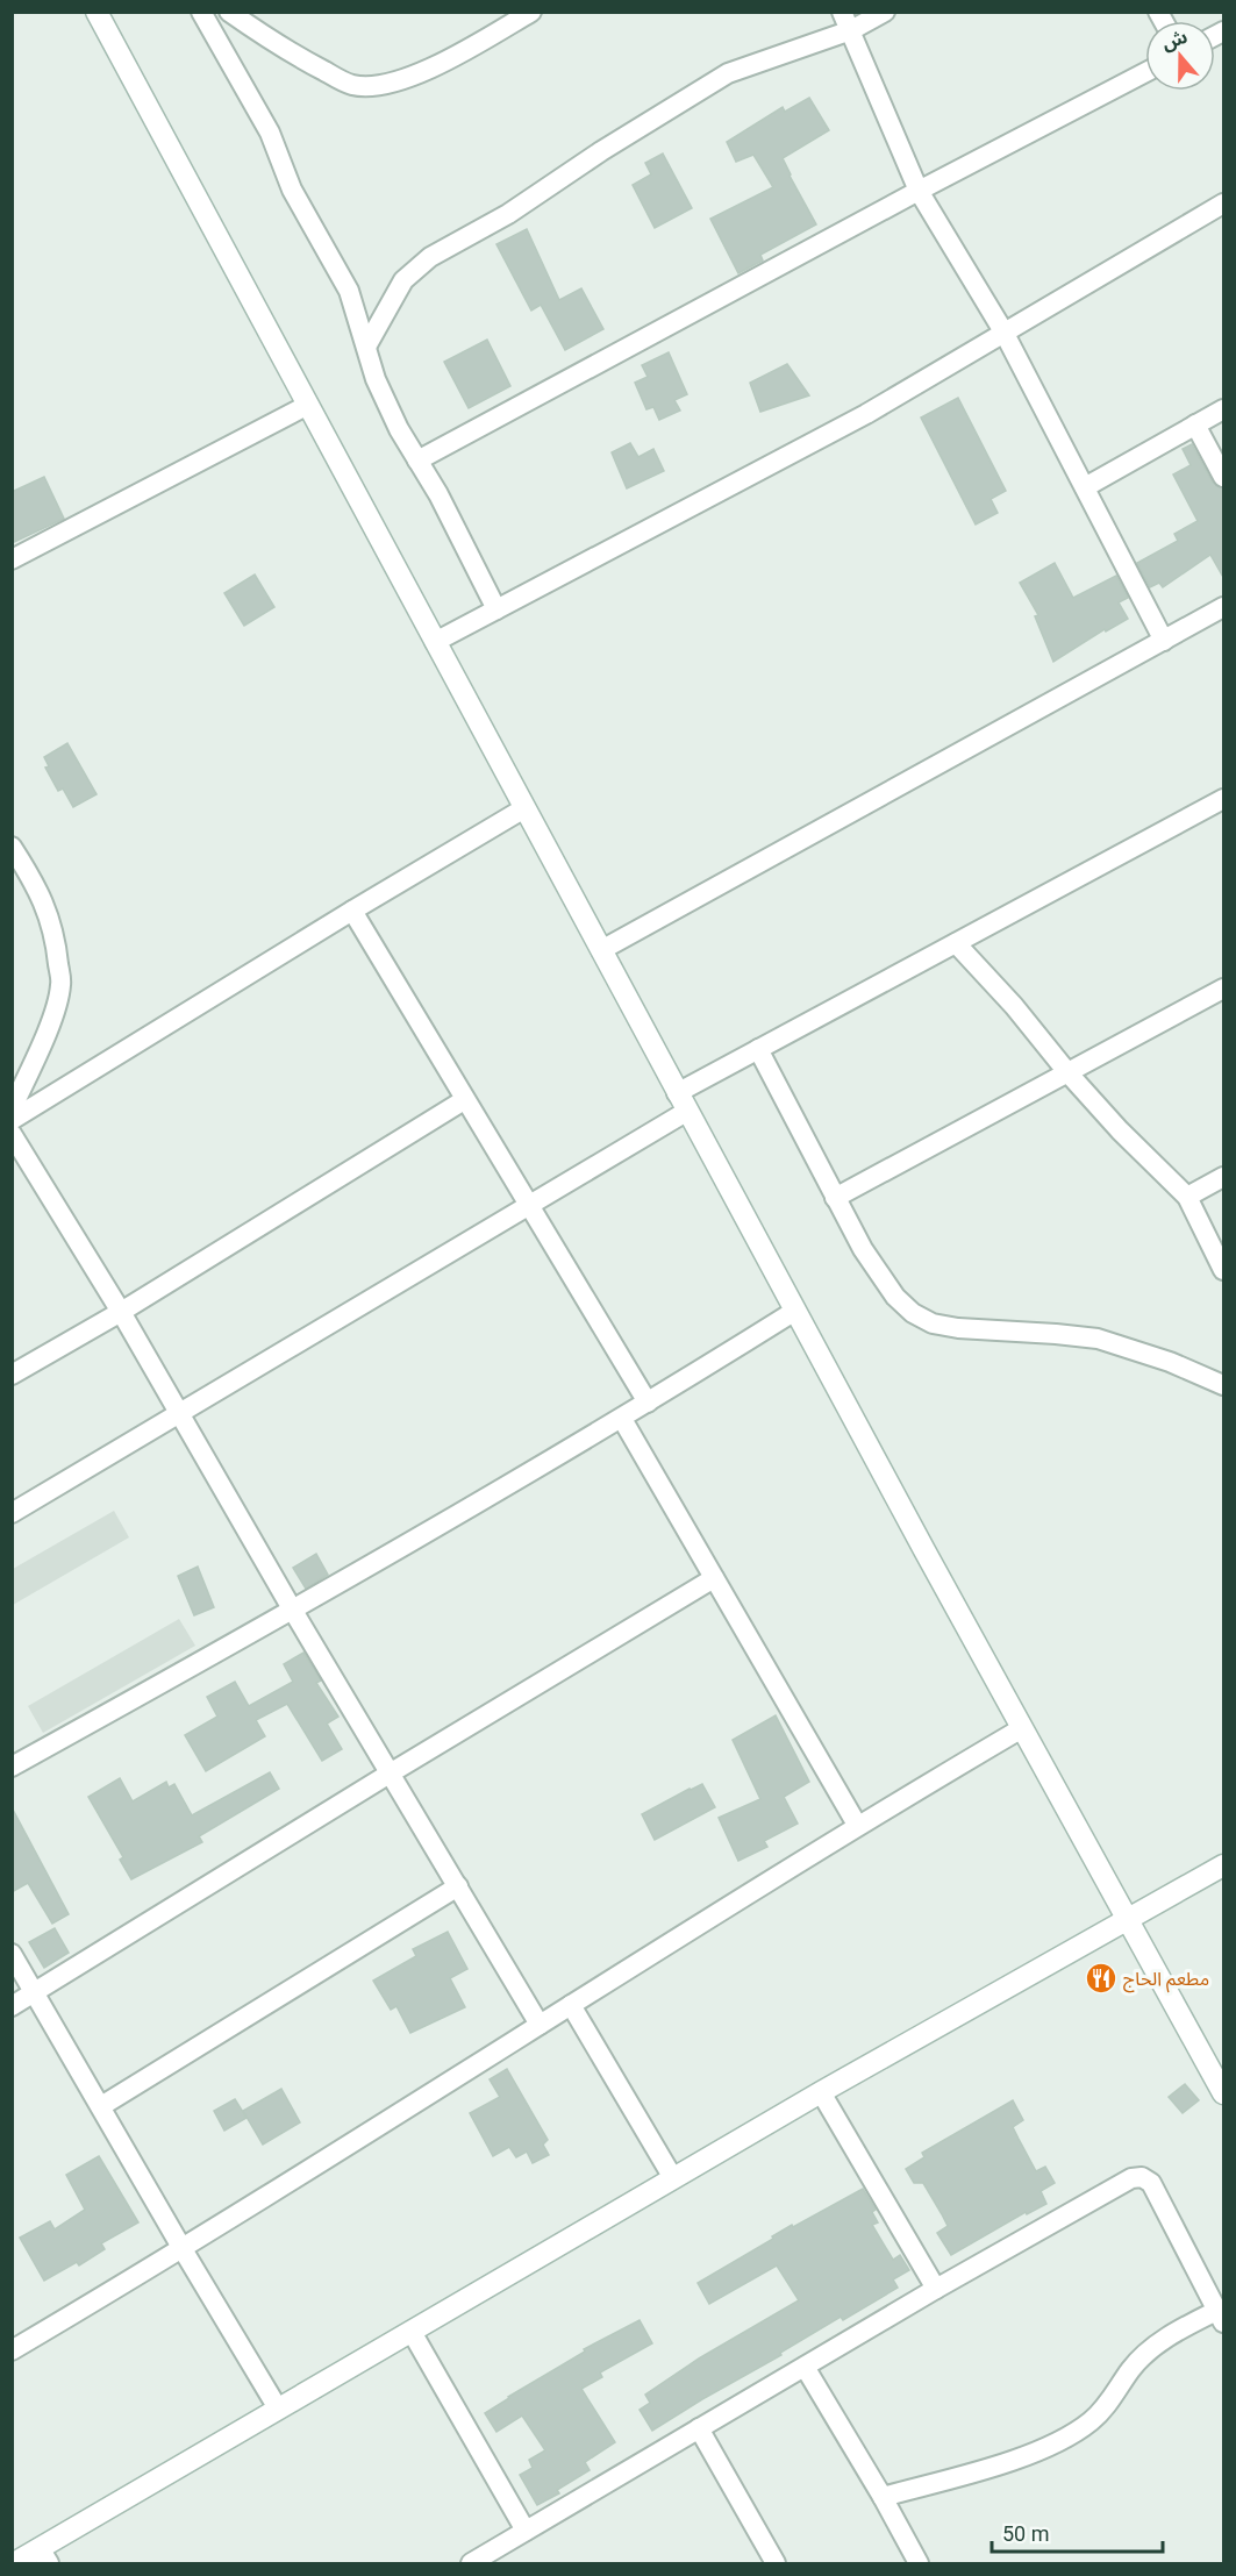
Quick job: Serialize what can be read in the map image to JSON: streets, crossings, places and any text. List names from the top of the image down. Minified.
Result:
{"places":{"restaurant":["مطعم الحاج"]},"scale_bar":"50 m","north":"top"}
